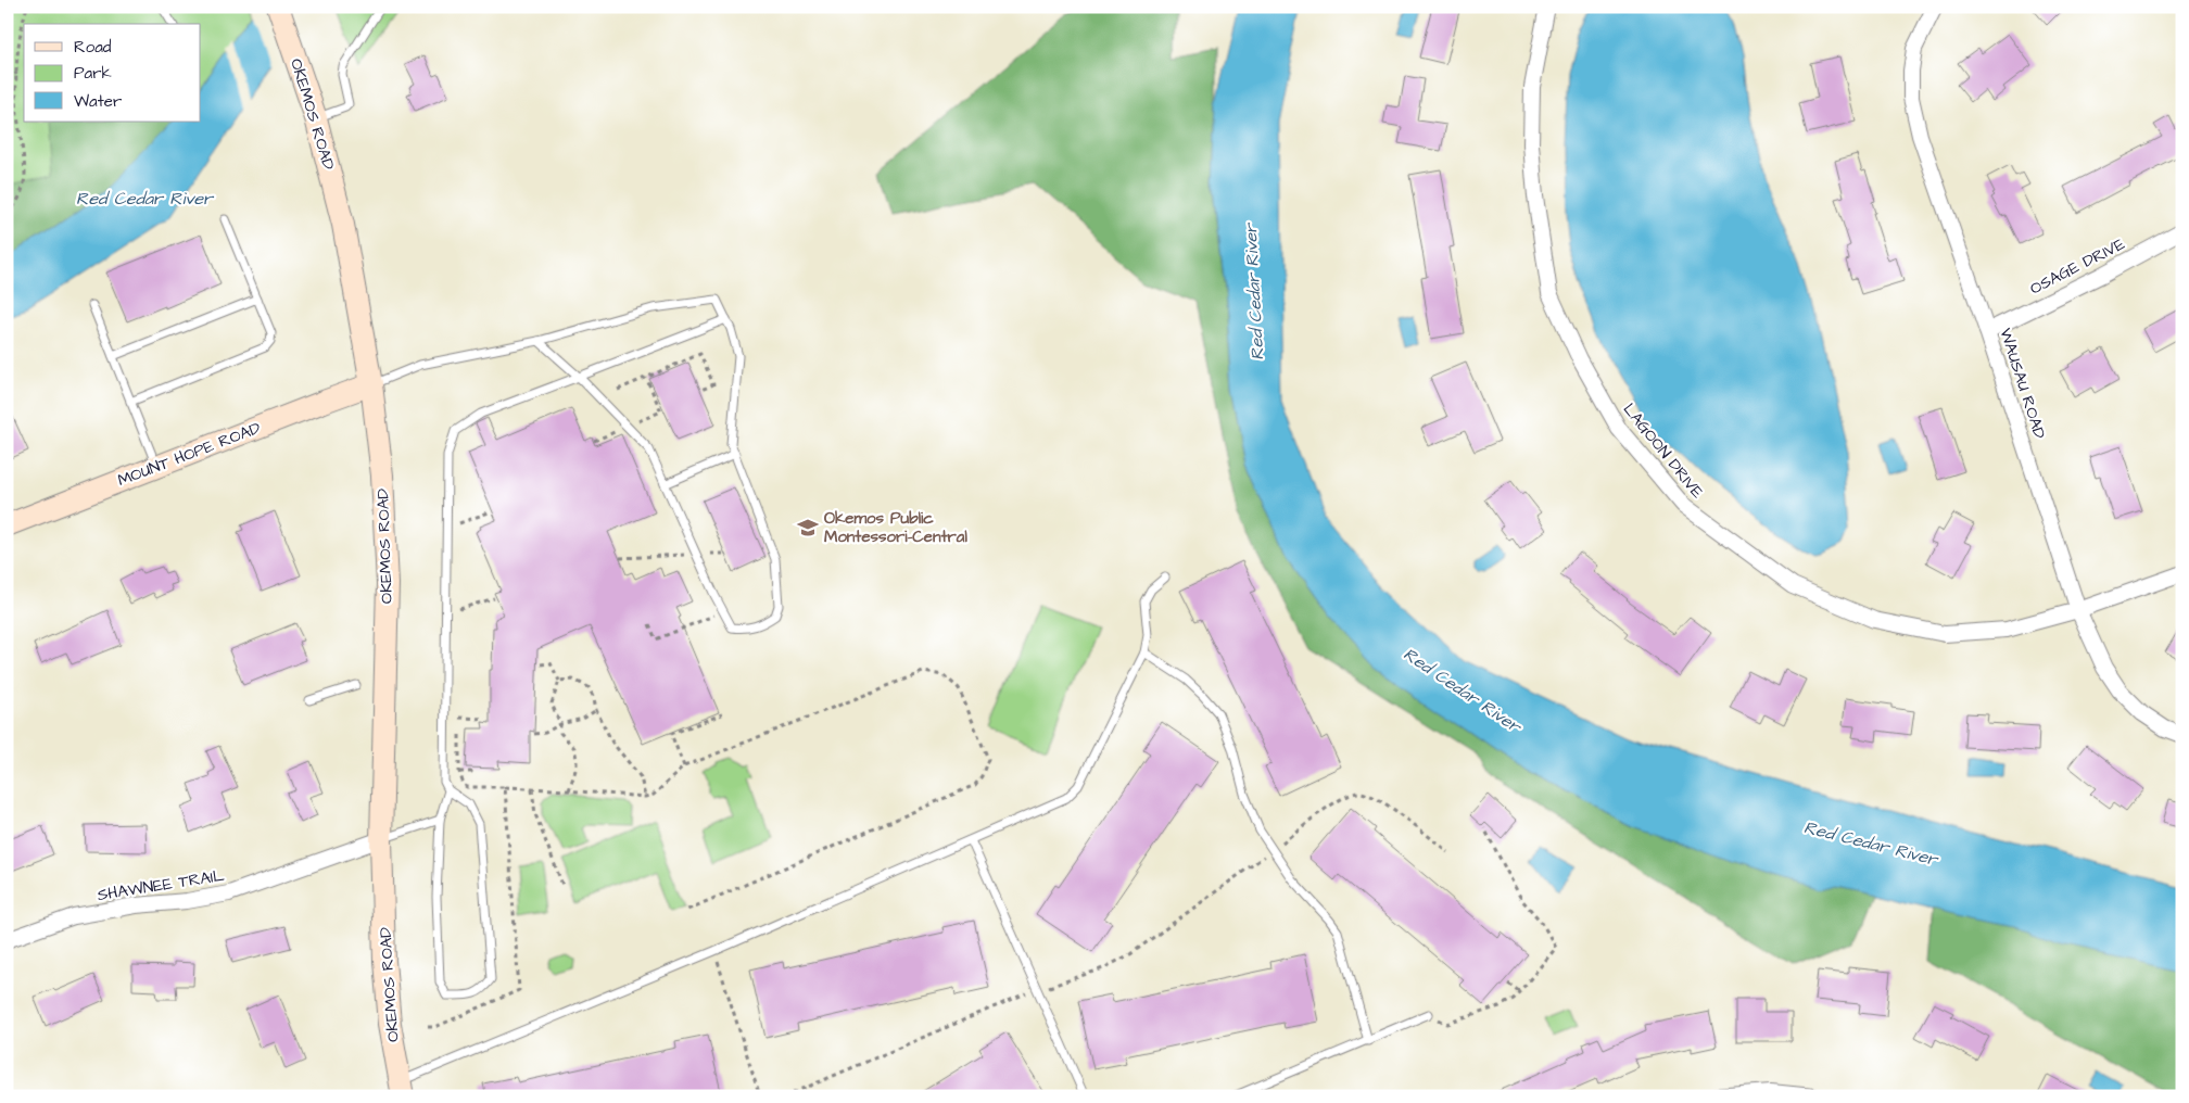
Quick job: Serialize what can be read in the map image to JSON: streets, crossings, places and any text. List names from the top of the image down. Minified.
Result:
{"streets":{"main road":["OKEMOS ROAD","MOUNT HOPE ROAD"],"street":["OSAGE DRIVE","WAUSAU ROAD","LAGOON DRIVE","SHAWNEE TRAIL"]},"crossings":[["OKEMOS ROAD","MOUNT HOPE ROAD"],["OKEMOS ROAD","SHAWNEE TRAIL"],["OSAGE DRIVE","WAUSAU ROAD"],["WAUSAU ROAD","LAGOON DRIVE"]],"water":["Red Cedar River"],"places":{"school or university":["Okemos Public Montessori-Central"]},"legend":["Road","Park","Water"]}
